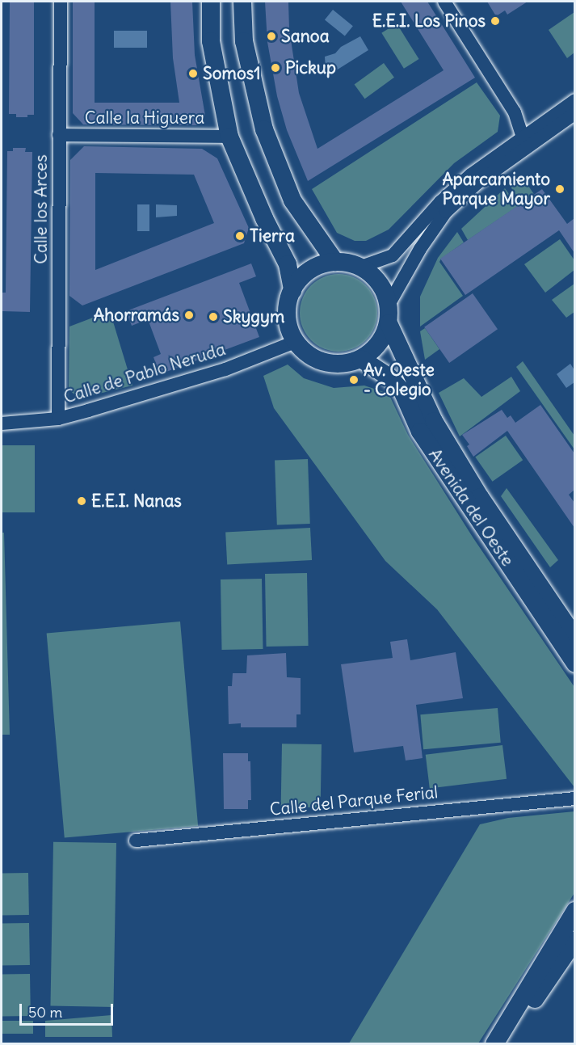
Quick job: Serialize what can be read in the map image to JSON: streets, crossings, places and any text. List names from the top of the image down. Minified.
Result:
{"streets":{"street":["Calle la Higuera","Calle los Arces","Calle de Pablo Neruda","Avenida del Oeste","Calle del Parque Ferial"]},"crossings":[["Calle la Higuera","Calle los Arces"],["Calle los Arces","Calle de Pablo Neruda"],["Calle de Pablo Neruda","Avenida del Oeste"]],"places":["E.E.I. Los Pinos","Sanoa","Pickup","Somos1","Aparcamiento Parque Mayor","Tierra","Ahorramás","Skygym","Av. Oeste - Colegio","E.E.I. Nanas"],"scale_bar":"50 m"}
